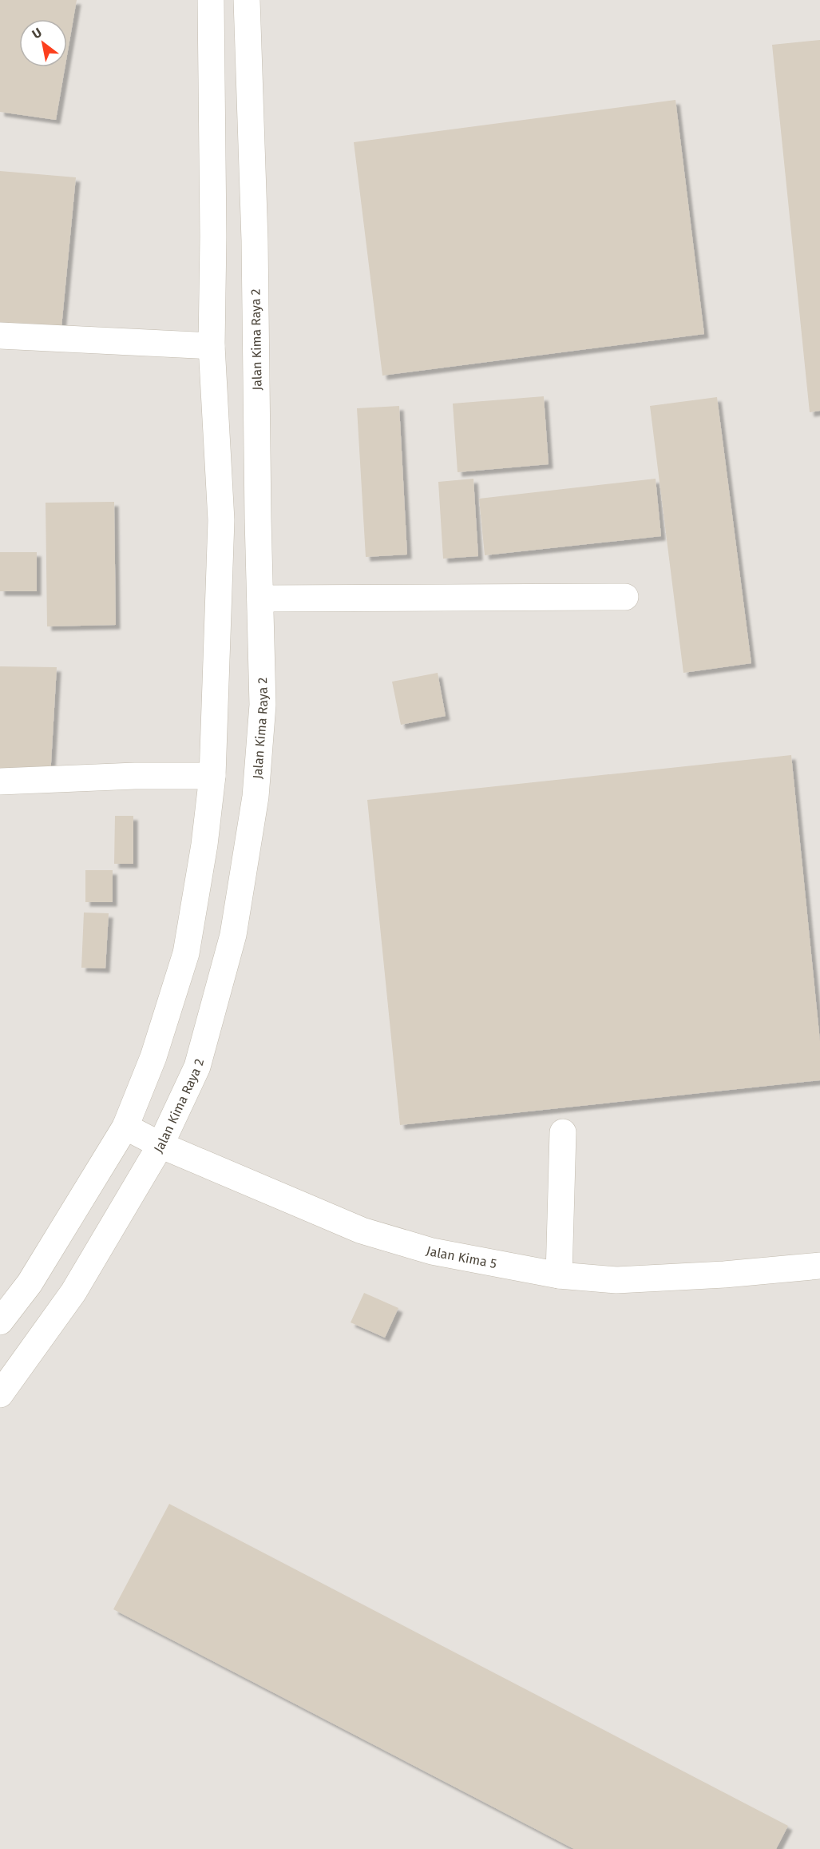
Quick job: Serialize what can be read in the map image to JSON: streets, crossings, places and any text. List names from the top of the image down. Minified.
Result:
{"streets":{"street":["Jalan Kima Raya 2","Jalan Kima 5"]},"crossings":[["Jalan Kima Raya 2","Jalan Kima 5"]],"north":"top left"}
